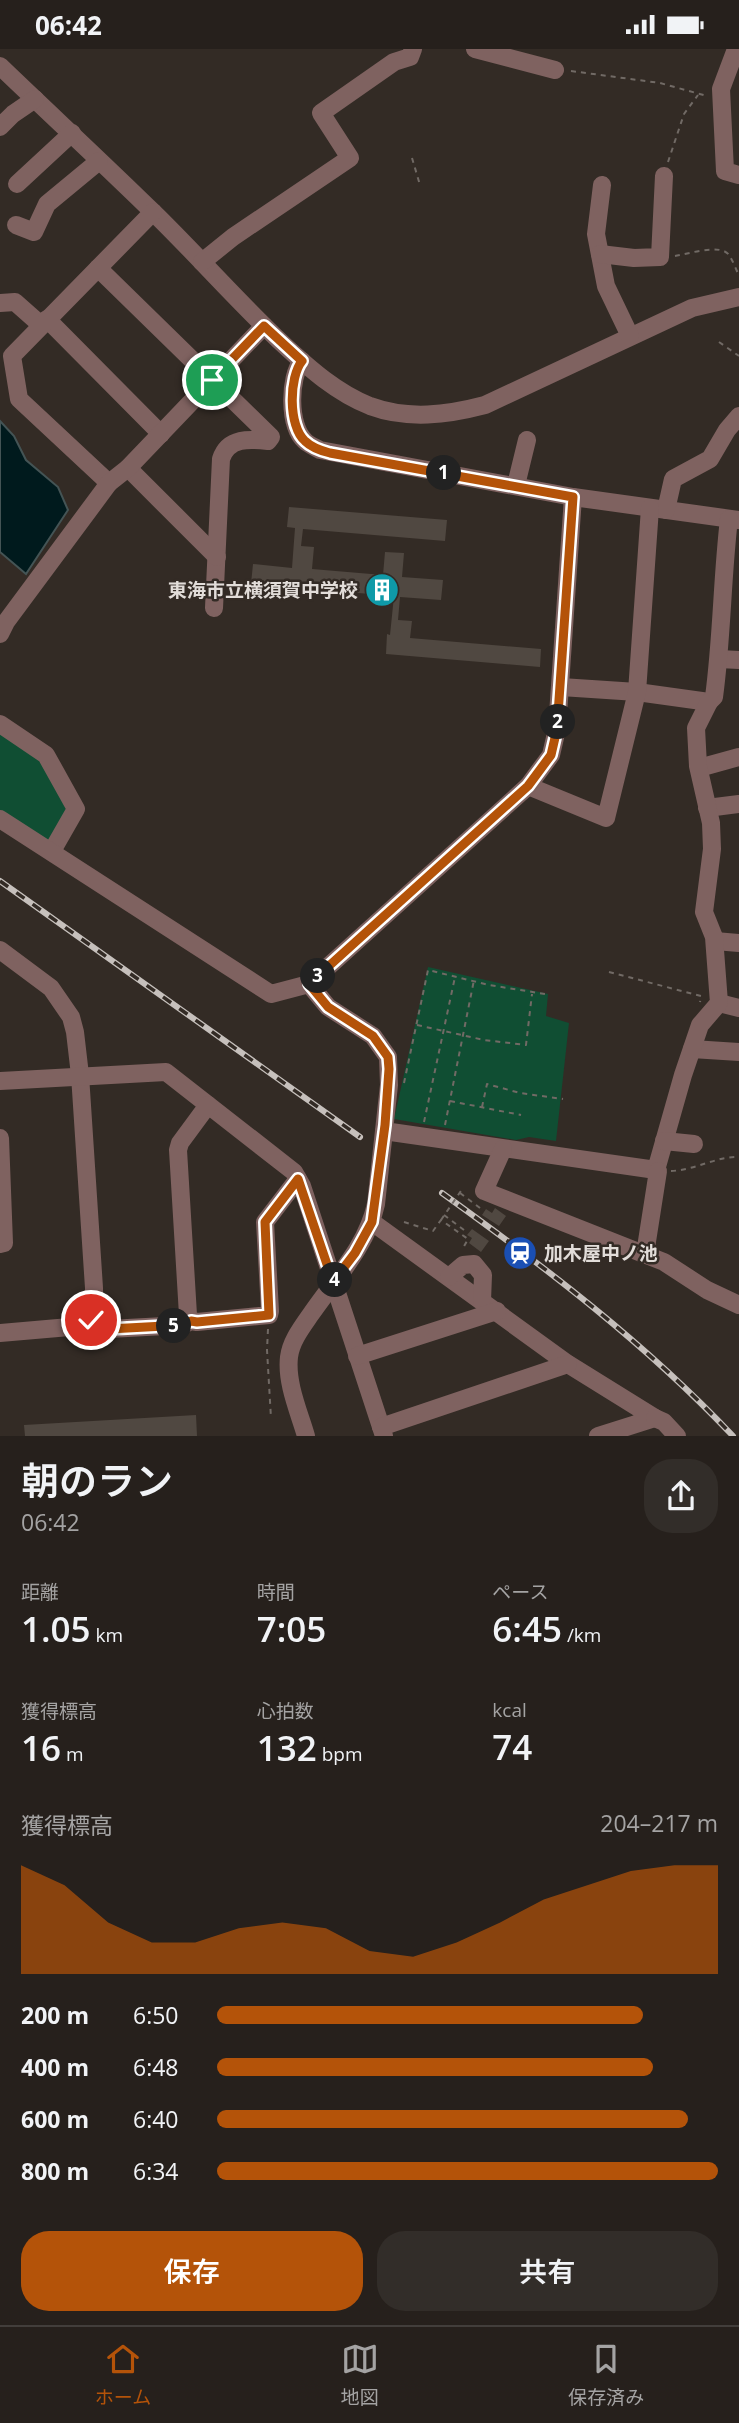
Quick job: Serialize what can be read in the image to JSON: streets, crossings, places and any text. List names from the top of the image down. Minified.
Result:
{"places":{"building":["東海市立横須賀中学校"],"station":["加木屋中ノ池"]},"page":{"status":"06:42","pins":["1","2","3","4","5"],"heading":["朝のラン","06:42"],"stats":[["距離","1.05 km"],["時間","7:05"],["ペース","6:45 /km"],["獲得標高","16 m"],["心拍数","132 bpm"],["kcal","74"]],"chart":["獲得標高","204–217 m"],"list":[{"name":"200 m","note":"6:50"},{"name":"400 m","note":"6:48"},{"name":"600 m","note":"6:40"},{"name":"800 m","note":"6:34"}],"buttons":["保存","共有"],"tabs":["ホーム","地図","保存済み"]}}
